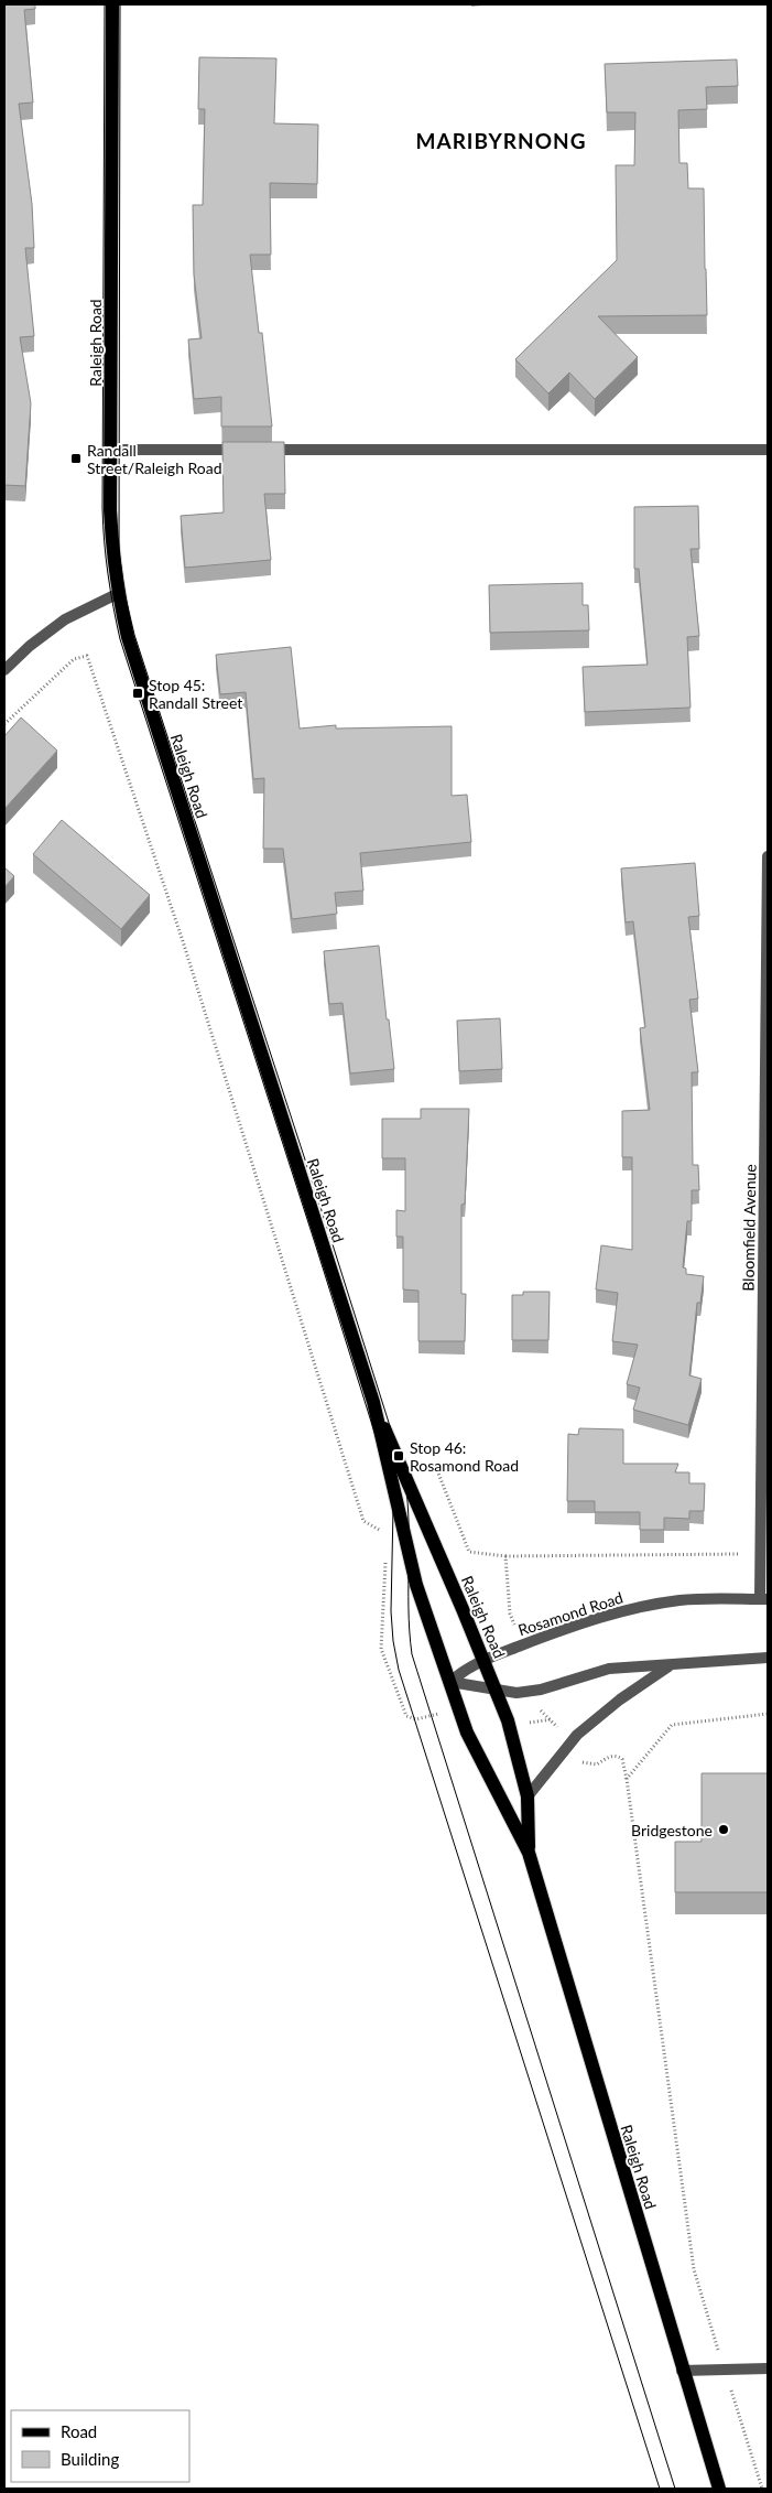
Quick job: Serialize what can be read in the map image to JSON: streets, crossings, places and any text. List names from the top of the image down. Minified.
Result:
{"streets":{"main road":["Raleigh Road"],"street":["Bloomfield Avenue","Rosamond Road"]},"crossings":[["Raleigh Road","Rosamond Road"],["Bloomfield Avenue","Rosamond Road"]],"districts":["MARIBYRNONG"],"places":{"transit":["Randall Street/Raleigh Road","Stop 45: Randall Street","Stop 46: Rosamond Road"],"other":["Bridgestone"]},"legend":["Road","Building"]}
